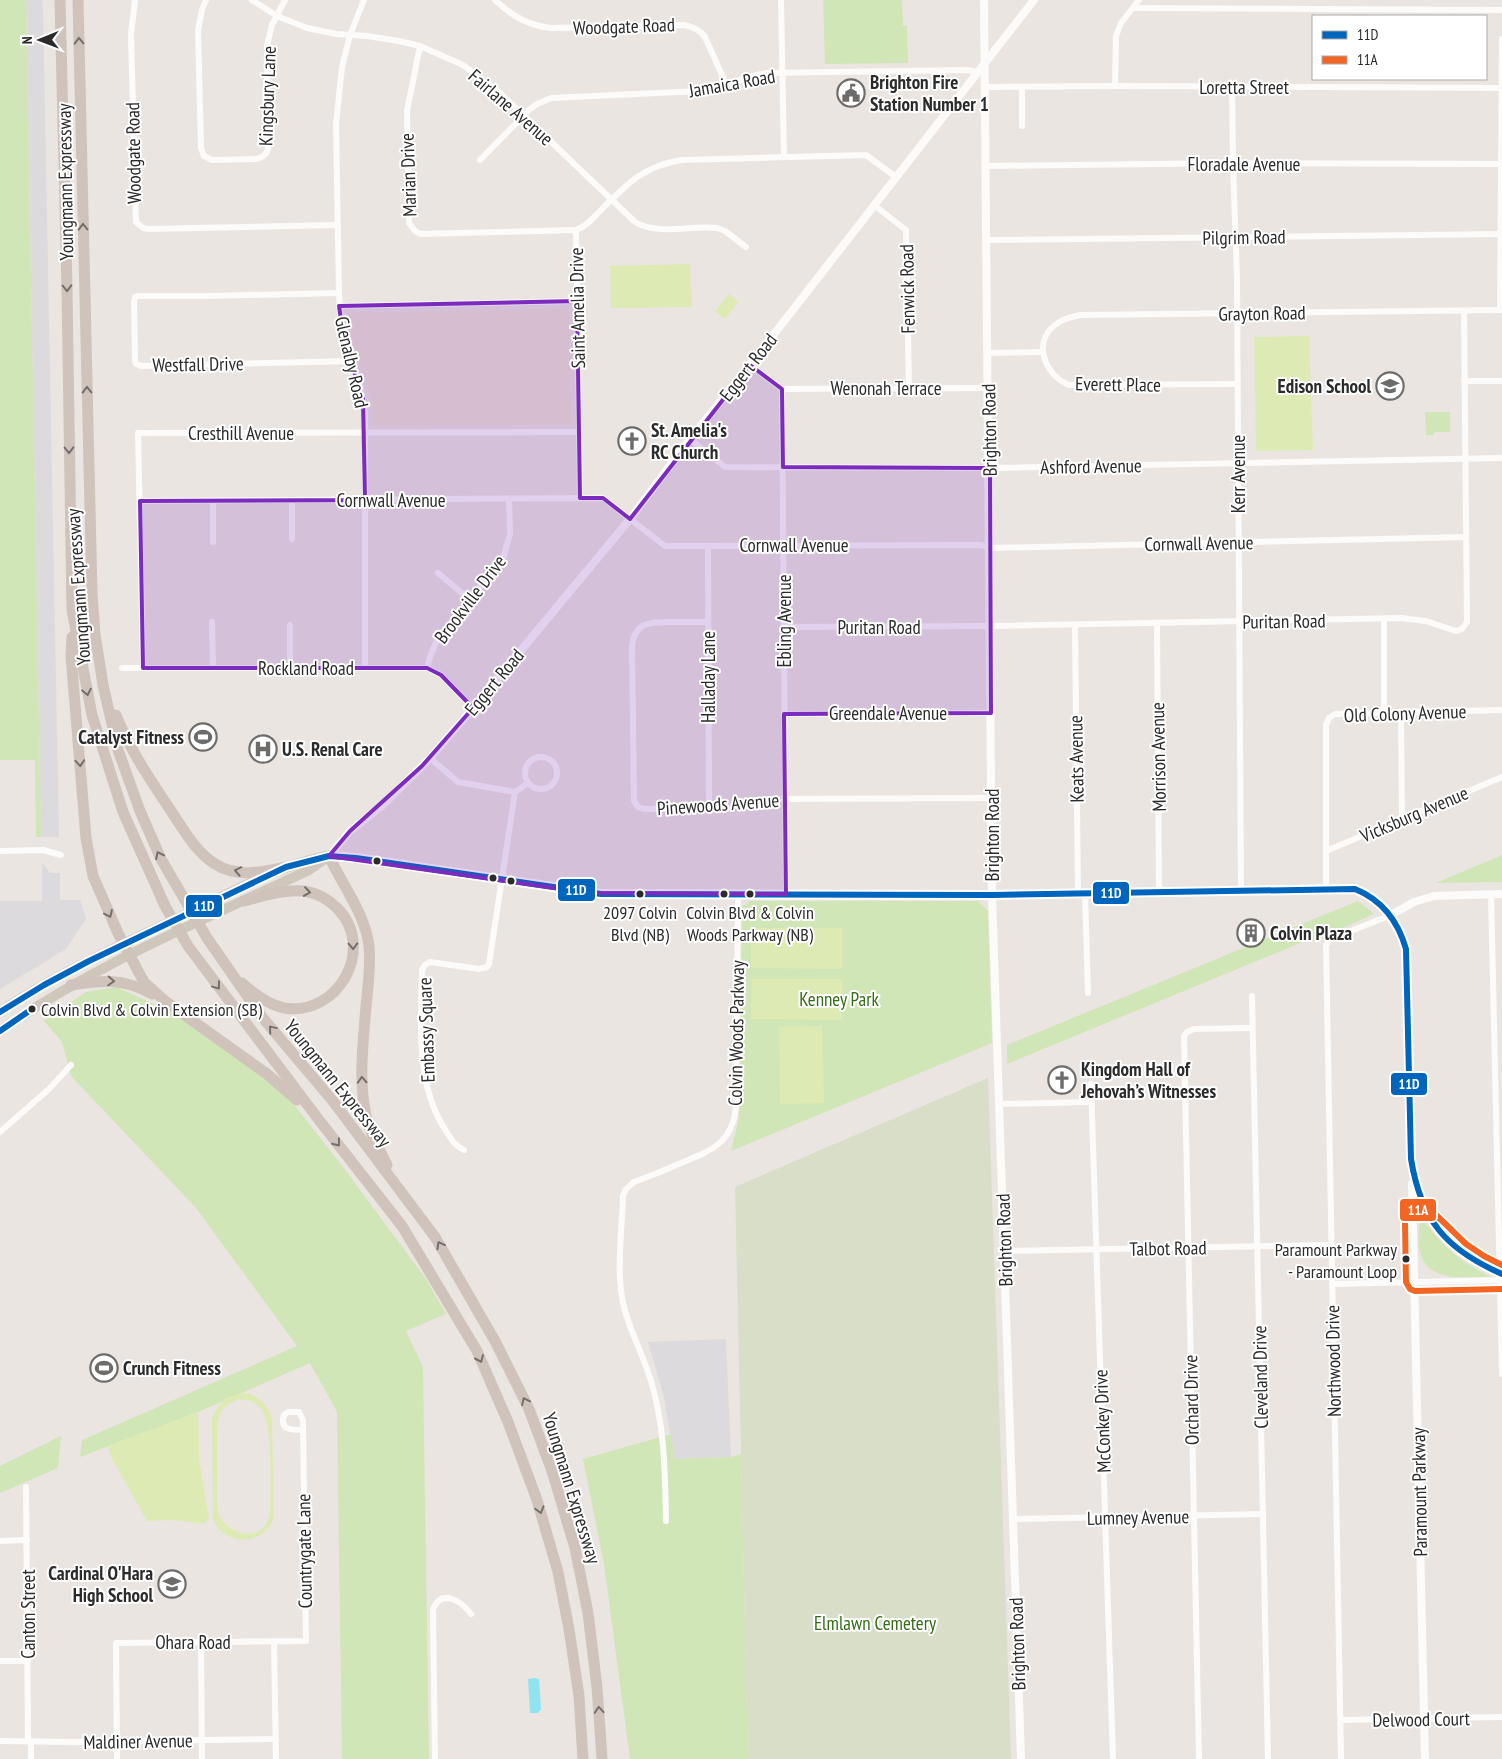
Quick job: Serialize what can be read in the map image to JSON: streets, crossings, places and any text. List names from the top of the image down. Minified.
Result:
{"streets":{"highway":["Youngmann Expressway"],"street":["Woodgate Road","Jamaica Road","Loretta Street","Kingsbury Lane","Fairlane Avenue","Floradale Avenue","Marian Drive","Pilgrim Road","Fenwick Road","Saint Amelia Drive","Grayton Road","Glenalby Road","Westfall Drive","Eggert Road","Everett Place","Wenonah Terrace","Brighton Road","Cresthill Avenue","Ashford Avenue","Kerr Avenue","Cornwall Avenue","Brookville Drive","Ebling Avenue","Puritan Road","Rockland Road","Halladay Lane","Greendale Avenue","Old Colony Avenue","Morrison Avenue","Keats Avenue","Pinewoods Avenue","Vicksburg Avenue","Embassy Square","Colvin Woods Parkway","Talbot Road","Northwood Drive","Cleveland Drive","Orchard Drive","McConkey Drive","Paramount Parkway","Lumney Avenue","Countrygate Lane","Canton Street","Ohara Road","Delwood Court","Maldiner Avenue"]},"crossings":[["Woodgate Road","Jamaica Road"],["Woodgate Road","Glenalby Road"],["Jamaica Road","Fairlane Avenue"],["Jamaica Road","Eggert Road"],["Loretta Street","Brighton Road"],["Loretta Street","Kerr Avenue"],["Kingsbury Lane","Fairlane Avenue"],["Fairlane Avenue","Marian Drive"],["Fairlane Avenue","Saint Amelia Drive"],["Fairlane Avenue","Glenalby Road"],["Floradale Avenue","Brighton Road"],["Floradale Avenue","Kerr Avenue"],["Marian Drive","Saint Amelia Drive"],["Pilgrim Road","Brighton Road"],["Pilgrim Road","Kerr Avenue"],["Fenwick Road","Eggert Road"],["Fenwick Road","Wenonah Terrace"],["Saint Amelia Drive","Eggert Road"],["Saint Amelia Drive","Cresthill Avenue"],["Saint Amelia Drive","Cornwall Avenue"],["Grayton Road","Everett Place"],["Grayton Road","Kerr Avenue"],["Grayton Road","Puritan Road"],["Glenalby Road","Westfall Drive"],["Glenalby Road","Cresthill Avenue"],["Glenalby Road","Cornwall Avenue"],["Glenalby Road","Rockland Road"],["Eggert Road","Brighton Road"],["Eggert Road","Ashford Avenue"],["Eggert Road","Cornwall Avenue"],["Everett Place","Kerr Avenue"],["Wenonah Terrace","Brighton Road"],["Wenonah Terrace","Ebling Avenue"],["Brighton Road","Ashford Avenue"],["Brighton Road","Cornwall Avenue"],["Brighton Road","Puritan Road"],["Brighton Road","Greendale Avenue"],["Brighton Road","Pinewoods Avenue"],["Brighton Road","Talbot Road"],["Brighton Road","Lumney Avenue"],["Cresthill Avenue","Cornwall Avenue"],["Cresthill Avenue","Rockland Road"],["Ashford Avenue","Kerr Avenue"],["Ashford Avenue","Ebling Avenue"],["Ashford Avenue","Puritan Road"],["Kerr Avenue","Cornwall Avenue"],["Kerr Avenue","Puritan Road"],["Cornwall Avenue","Brookville Drive"],["Cornwall Avenue","Ebling Avenue"],["Cornwall Avenue","Puritan Road"],["Cornwall Avenue","Halladay Lane"],["Brookville Drive","Rockland Road"],["Ebling Avenue","Puritan Road"],["Ebling Avenue","Greendale Avenue"],["Ebling Avenue","Pinewoods Avenue"],["Puritan Road","Morrison Avenue"],["Puritan Road","Keats Avenue"],["Halladay Lane","Pinewoods Avenue"],["Old Colony Avenue","Vicksburg Avenue"],["Talbot Road","Northwood Drive"],["Talbot Road","Cleveland Drive"],["Talbot Road","Orchard Drive"],["Talbot Road","McConkey Drive"],["Northwood Drive","Delwood Court"],["Cleveland Drive","Orchard Drive"],["Cleveland Drive","Lumney Avenue"],["Orchard Drive","Lumney Avenue"],["McConkey Drive","Lumney Avenue"],["Paramount Parkway","Delwood Court"],["Countrygate Lane","Ohara Road"],["Canton Street","Maldiner Avenue"],["Ohara Road","Maldiner Avenue"]],"parks":["Kenney Park","Elmlawn Cemetery"],"places":{"public building":["Brighton Fire Station Number 1"],"school or university":["Edison School","Cardinal O'Hara High School"],"church":["St. Amelia's RC Church","Kingdom Hall of Jehovah’s Witnesses"],"sports":["Catalyst Fitness","Crunch Fitness"],"hospital":["U.S. Renal Care"],"other":["2097 Colvin Blvd (NB)","Colvin Blvd & Colvin Woods Parkway (NB)","Colvin Blvd & Colvin Extension (SB)","Paramount Parkway - Paramount Loop"],"building":["Colvin Plaza"]},"lines":["transit line 11D","transit line 11A"],"legend":["11D","11A"],"north":"left"}
